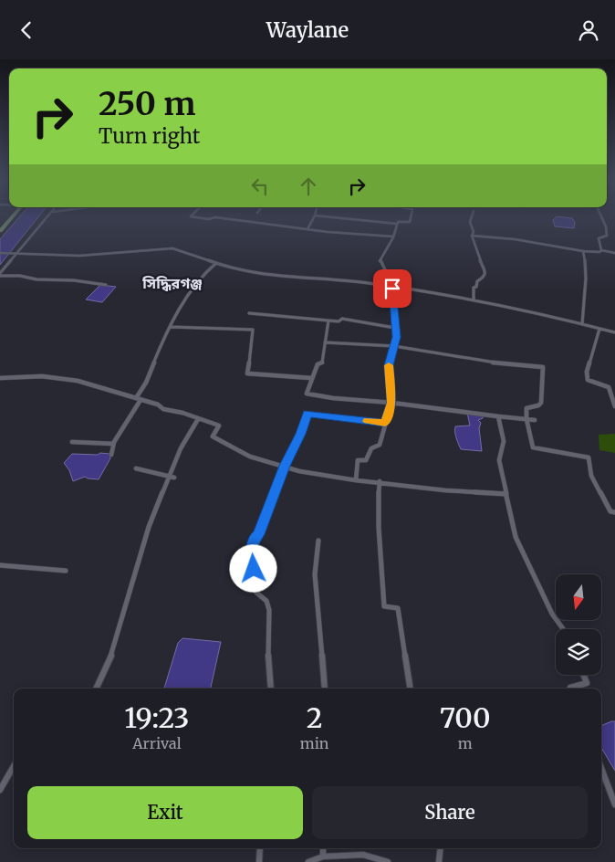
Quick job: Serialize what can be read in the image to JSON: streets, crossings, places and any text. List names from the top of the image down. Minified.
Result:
{"districts":["সিদ্ধিরগঞ্জ"],"north":"bottom","page":{"header":"Waylane","turn":["250 m","Turn right"],"eta":["19:23","Arrival","2","min","700","m"],"buttons":["Exit","Share"]}}
